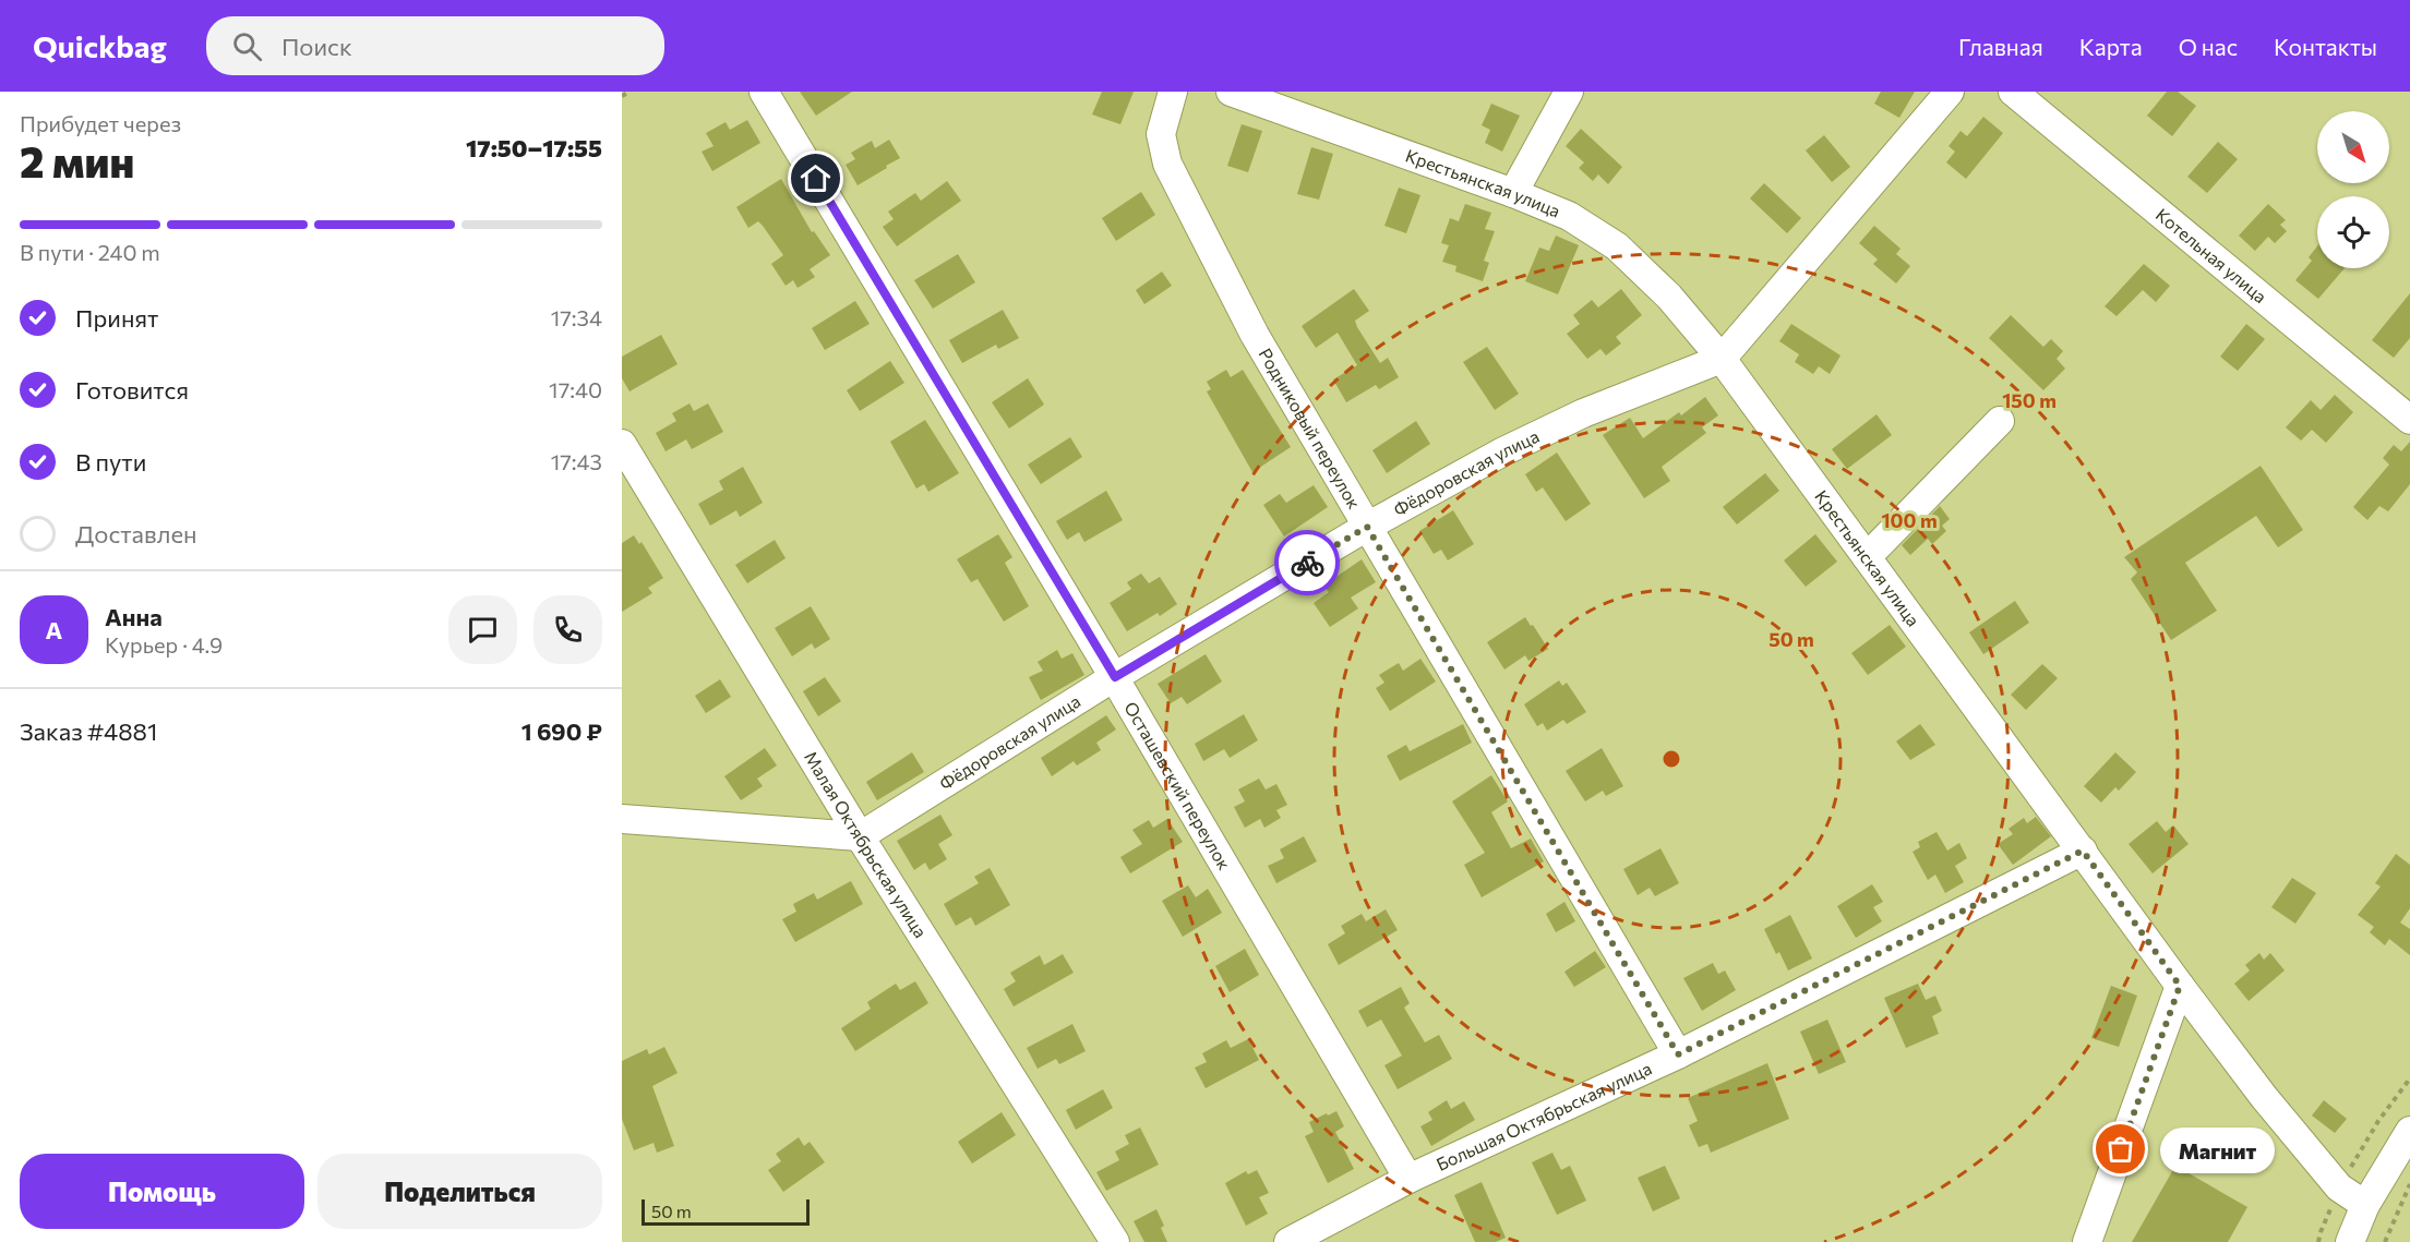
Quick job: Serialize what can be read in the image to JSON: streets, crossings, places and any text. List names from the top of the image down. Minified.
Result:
{"streets":{"street":["Крестьянская улица","Котельная улица","Родниковый переулок","Фёдоровская улица","Осташевский переулок","Малая Октябрьская улица","Большая Октябрьская улица"]},"crossings":[["Крестьянская улица","Фёдоровская улица"],["Крестьянская улица","Большая Октябрьская улица"],["Родниковый переулок","Фёдоровская улица"],["Родниковый переулок","Большая Октябрьская улица"],["Фёдоровская улица","Осташевский переулок"],["Фёдоровская улица","Малая Октябрьская улица"],["Осташевский переулок","Большая Октябрьская улица"]],"places":["Магнит"],"scale_bar":"50 m","north":"bottom right","page":{"header":"Quickbag","search":"Поиск","nav":["Главная","Карта","О нас","Контакты"],"heading":["2 мин","Прибудет через","17:50–17:55"],"panel":["Анна","Курьер · 4.9","Заказ #4881","1 690 ₽"],"bar":"В пути · 240 m","list":[["Принят","17:34"],["Готовится","17:40"],["В пути","17:43"],"Доставлен"],"round":"А","bubble":"Магнит","buttons":["Помощь","Поделиться"],"scale":"50 m"},"rings":["150 m","100 m","50 m"]}
